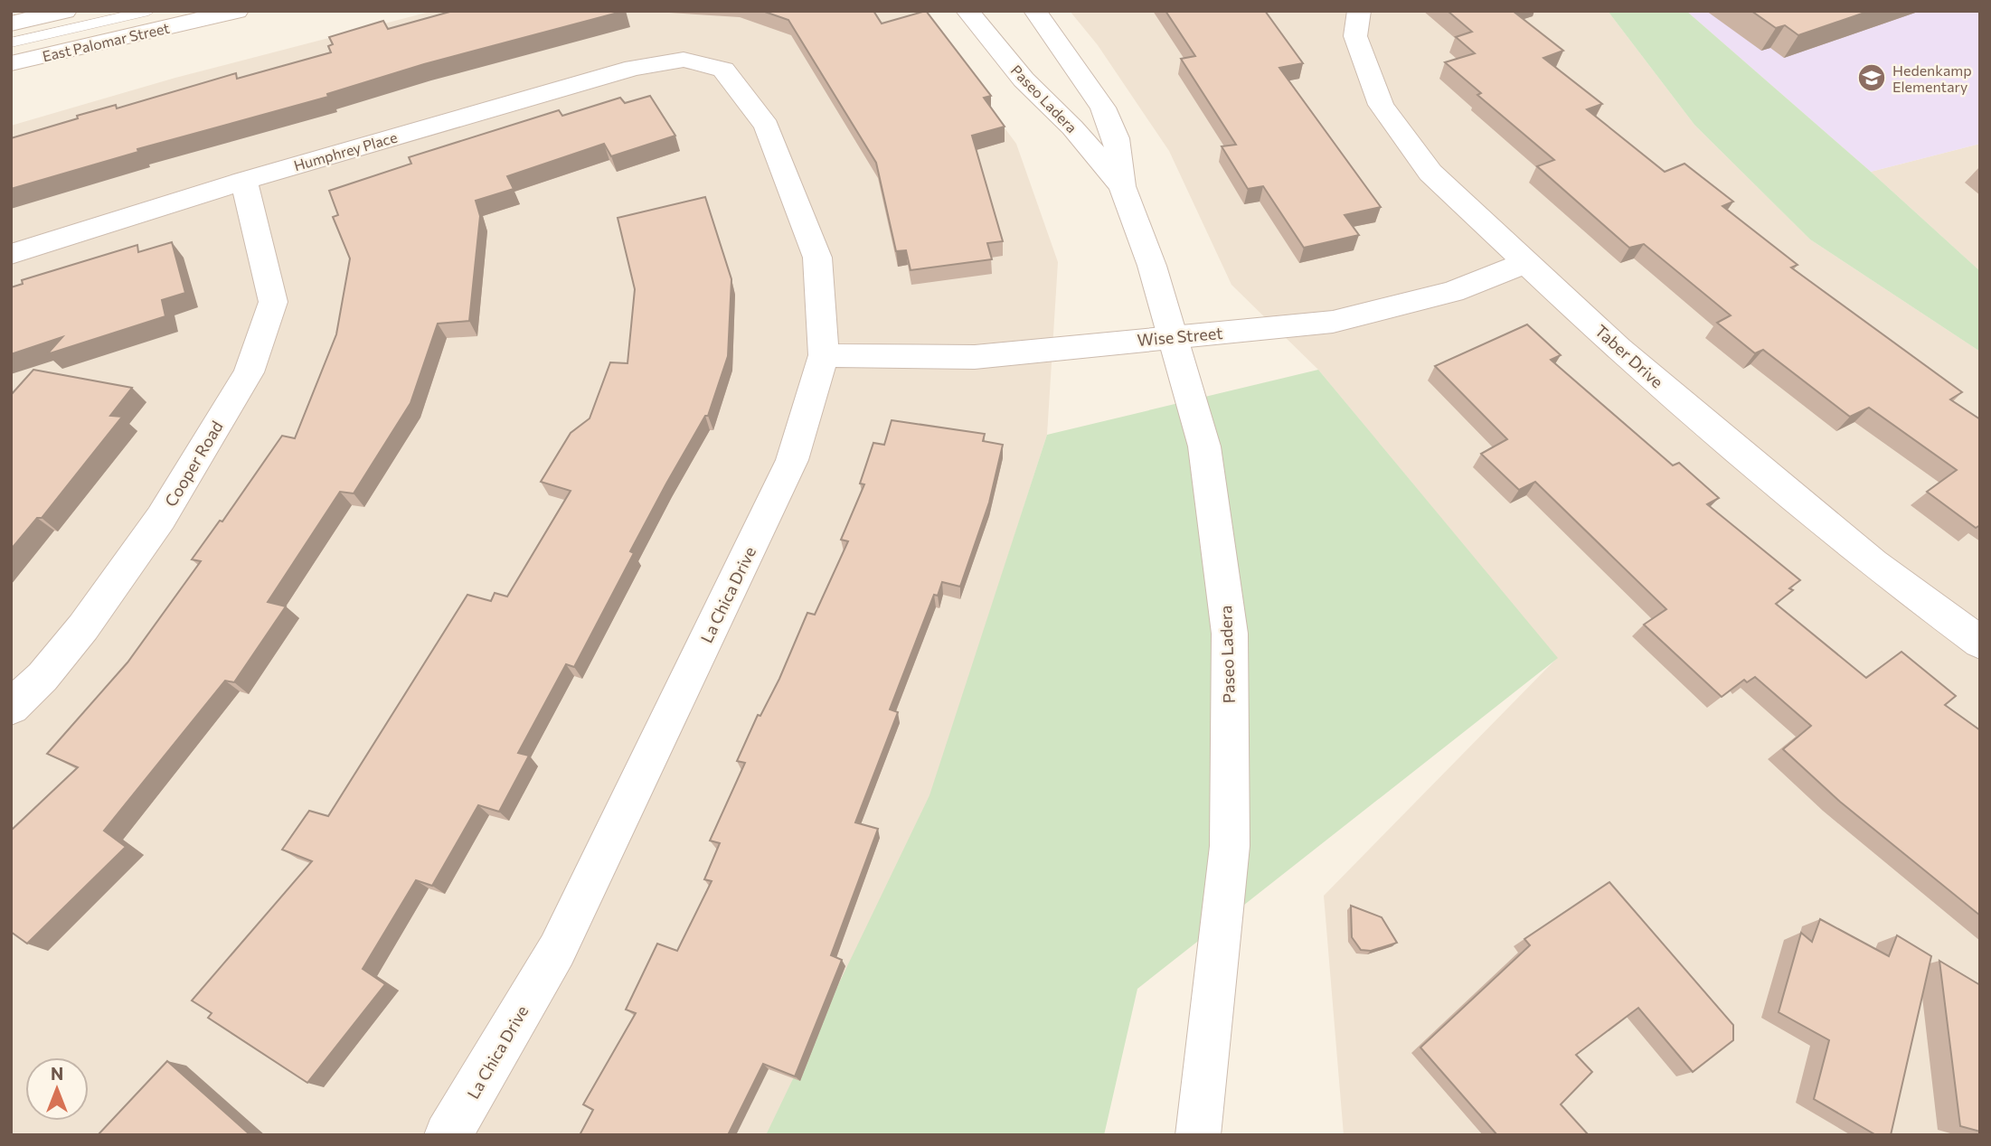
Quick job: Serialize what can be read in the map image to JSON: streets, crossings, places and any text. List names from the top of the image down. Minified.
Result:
{"streets":{"street":["East Palomar Street","Paseo Ladera","Humphrey Place","Wise Street","Taber Drive","Cooper Road","La Chica Drive"]},"crossings":[["Paseo Ladera","Wise Street"],["Humphrey Place","Cooper Road"],["Humphrey Place","La Chica Drive"],["Wise Street","Taber Drive"],["Wise Street","La Chica Drive"]],"places":{"school or university":["Hedenkamp Elementary"]},"north":"top"}
